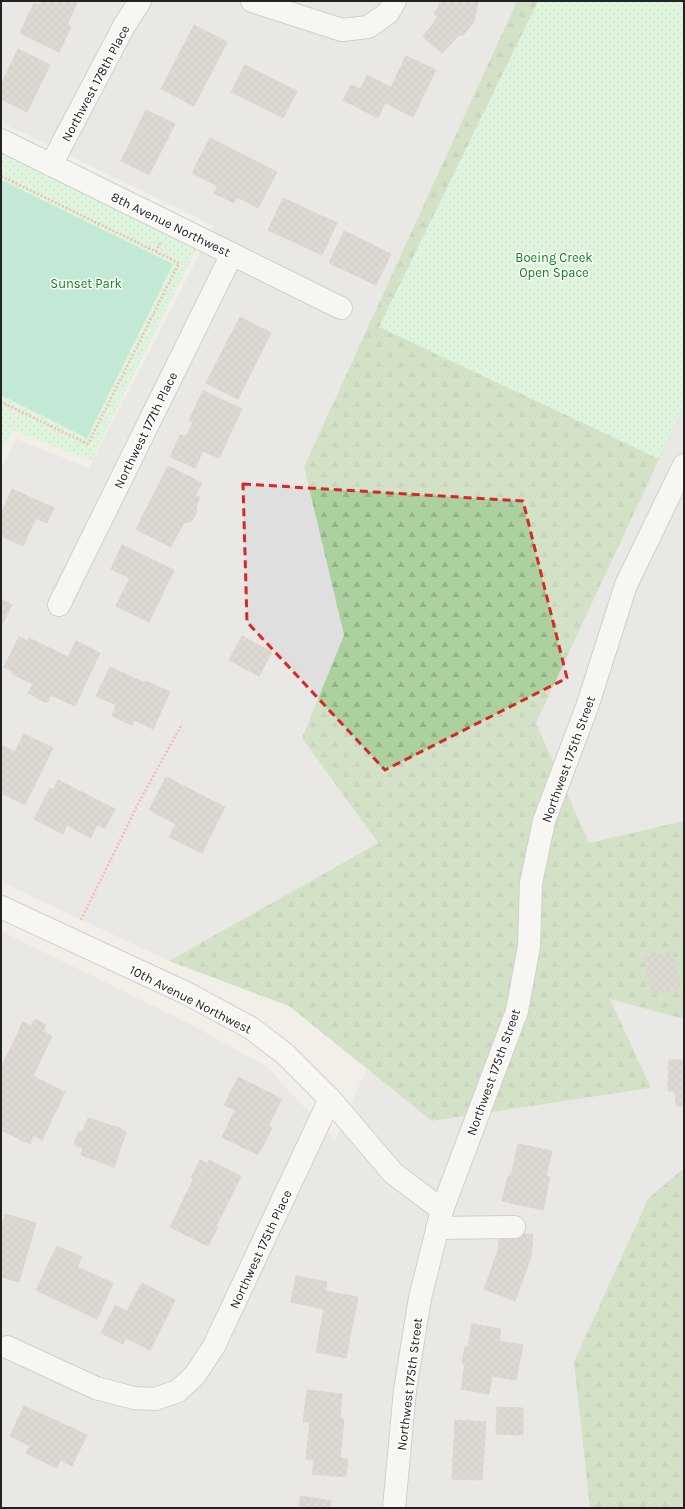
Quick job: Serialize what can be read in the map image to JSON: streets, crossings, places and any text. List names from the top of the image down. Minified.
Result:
{"streets":{"street":["Northwest 178th Place","8th Avenue Northwest","Northwest 177th Place","Northwest 175th Street","10th Avenue Northwest","Northwest 175th Place"]},"crossings":[["Northwest 178th Place","8th Avenue Northwest"],["8th Avenue Northwest","Northwest 177th Place"],["Northwest 175th Street","10th Avenue Northwest"],["10th Avenue Northwest","Northwest 175th Place"]],"parks":["Boeing Creek Open Space","Sunset Park"]}
